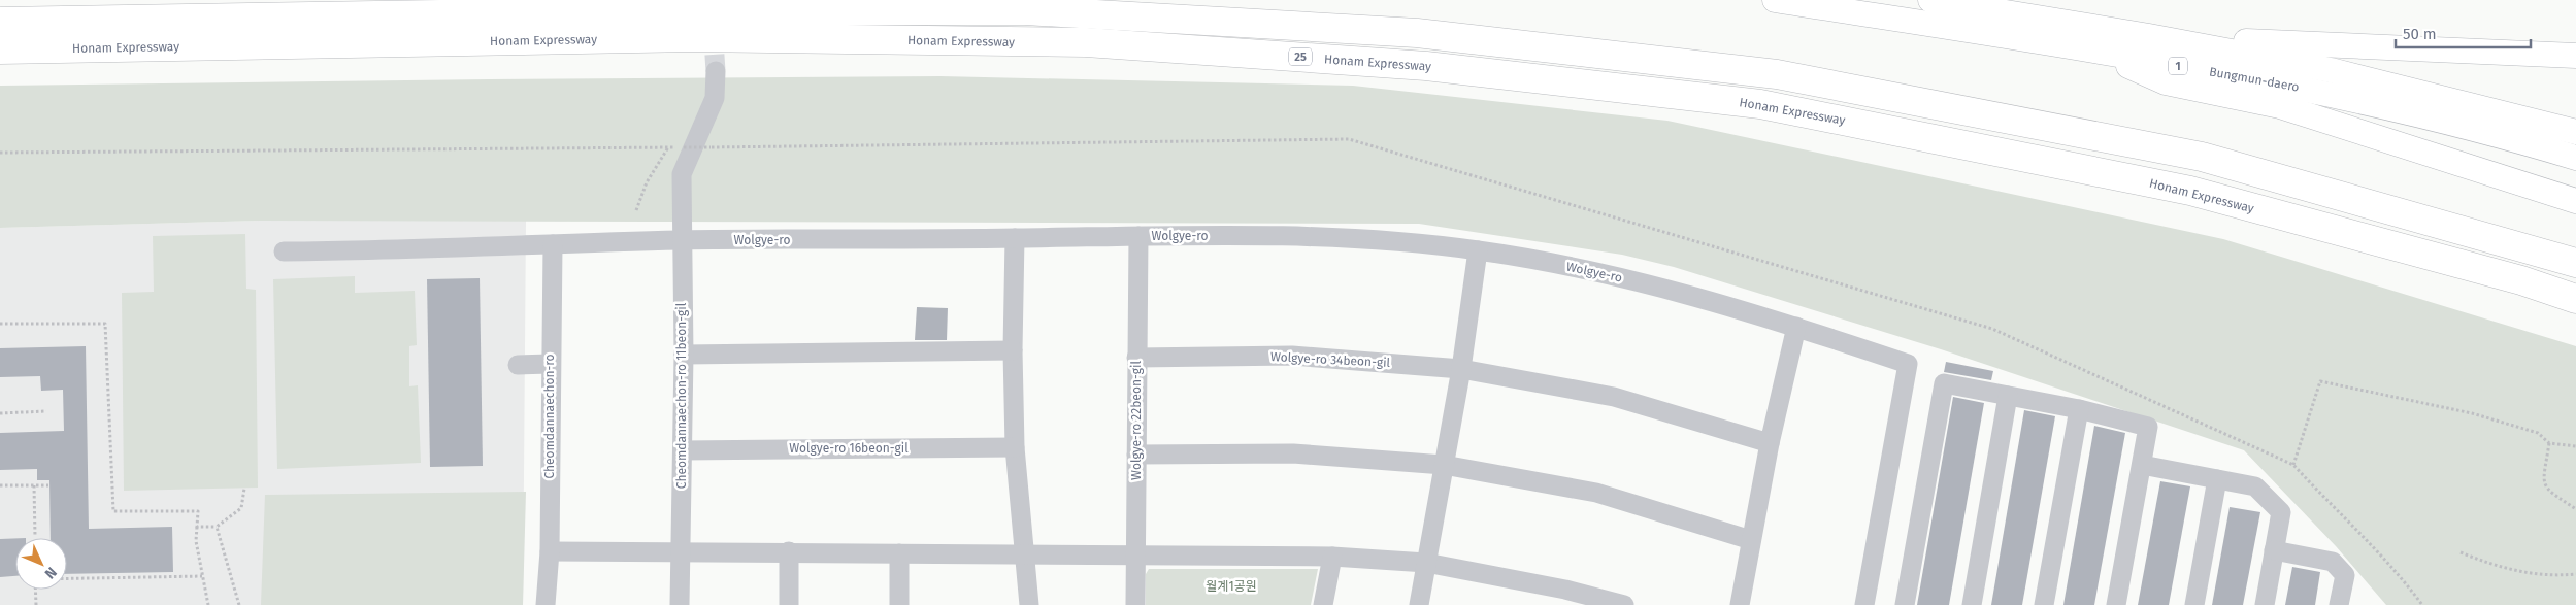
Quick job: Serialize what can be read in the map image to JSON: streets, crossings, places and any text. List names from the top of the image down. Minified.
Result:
{"streets":{"highway":["Honam Expressway","25"],"main road":["1","Bungmun-daero"],"street":["Wolgye-ro","Wolgye-ro 34beon-gil","Cheomdannaechon-ro 11beon-gil","Cheomdannaechon-ro","Wolgye-ro 22beon-gil","Wolgye-ro 16beon-gil"]},"crossings":[["Wolgye-ro","Cheomdannaechon-ro 11beon-gil"],["Wolgye-ro","Cheomdannaechon-ro"],["Wolgye-ro","Wolgye-ro 22beon-gil"],["Wolgye-ro 34beon-gil","Wolgye-ro 22beon-gil"],["Cheomdannaechon-ro 11beon-gil","Wolgye-ro 16beon-gil"]],"parks":["월계1공원"],"scale_bar":"50 m","north":"bottom right"}
